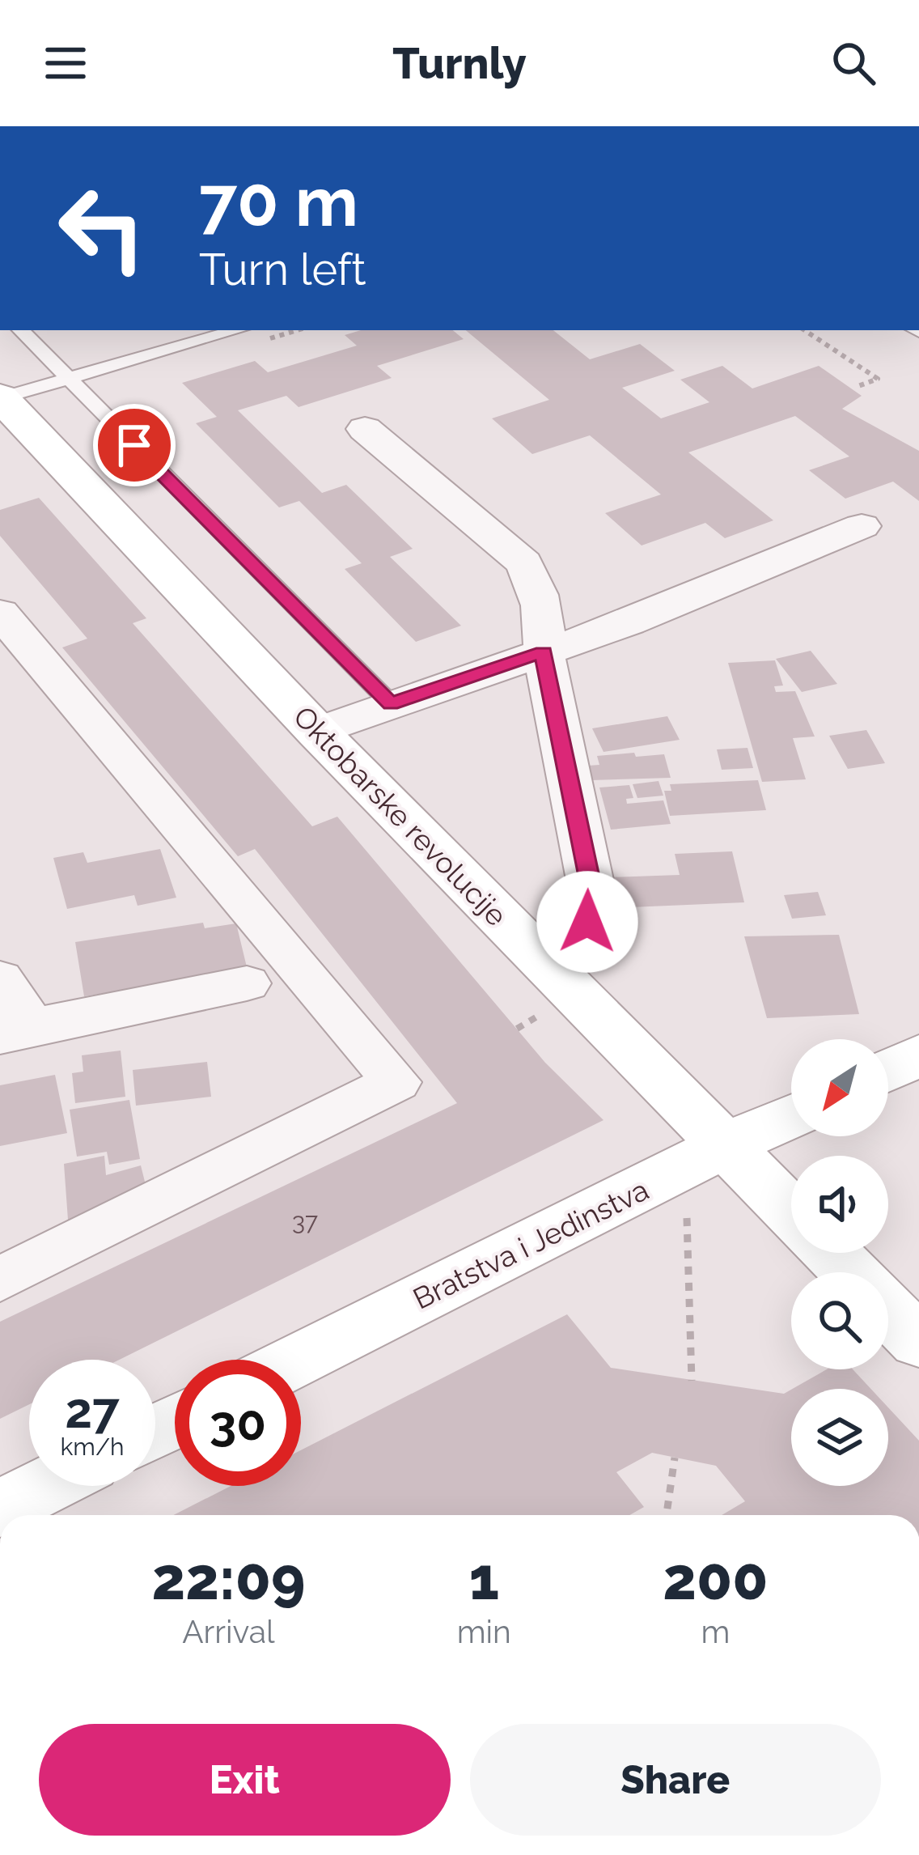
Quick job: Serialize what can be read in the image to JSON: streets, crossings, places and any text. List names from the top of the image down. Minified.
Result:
{"streets":{"street":["Oktobarske revolucije","Bratstva i Jedinstva"]},"crossings":[["Oktobarske revolucije","Bratstva i Jedinstva"]],"house_numbers":["37"],"north":"bottom left","page":{"header":"Turnly","turn":["70 m","Turn left"],"speed":"27 km/h","limit":"30","eta":["22:09","Arrival","1","min","200","m"],"buttons":["Exit","Share"]}}
